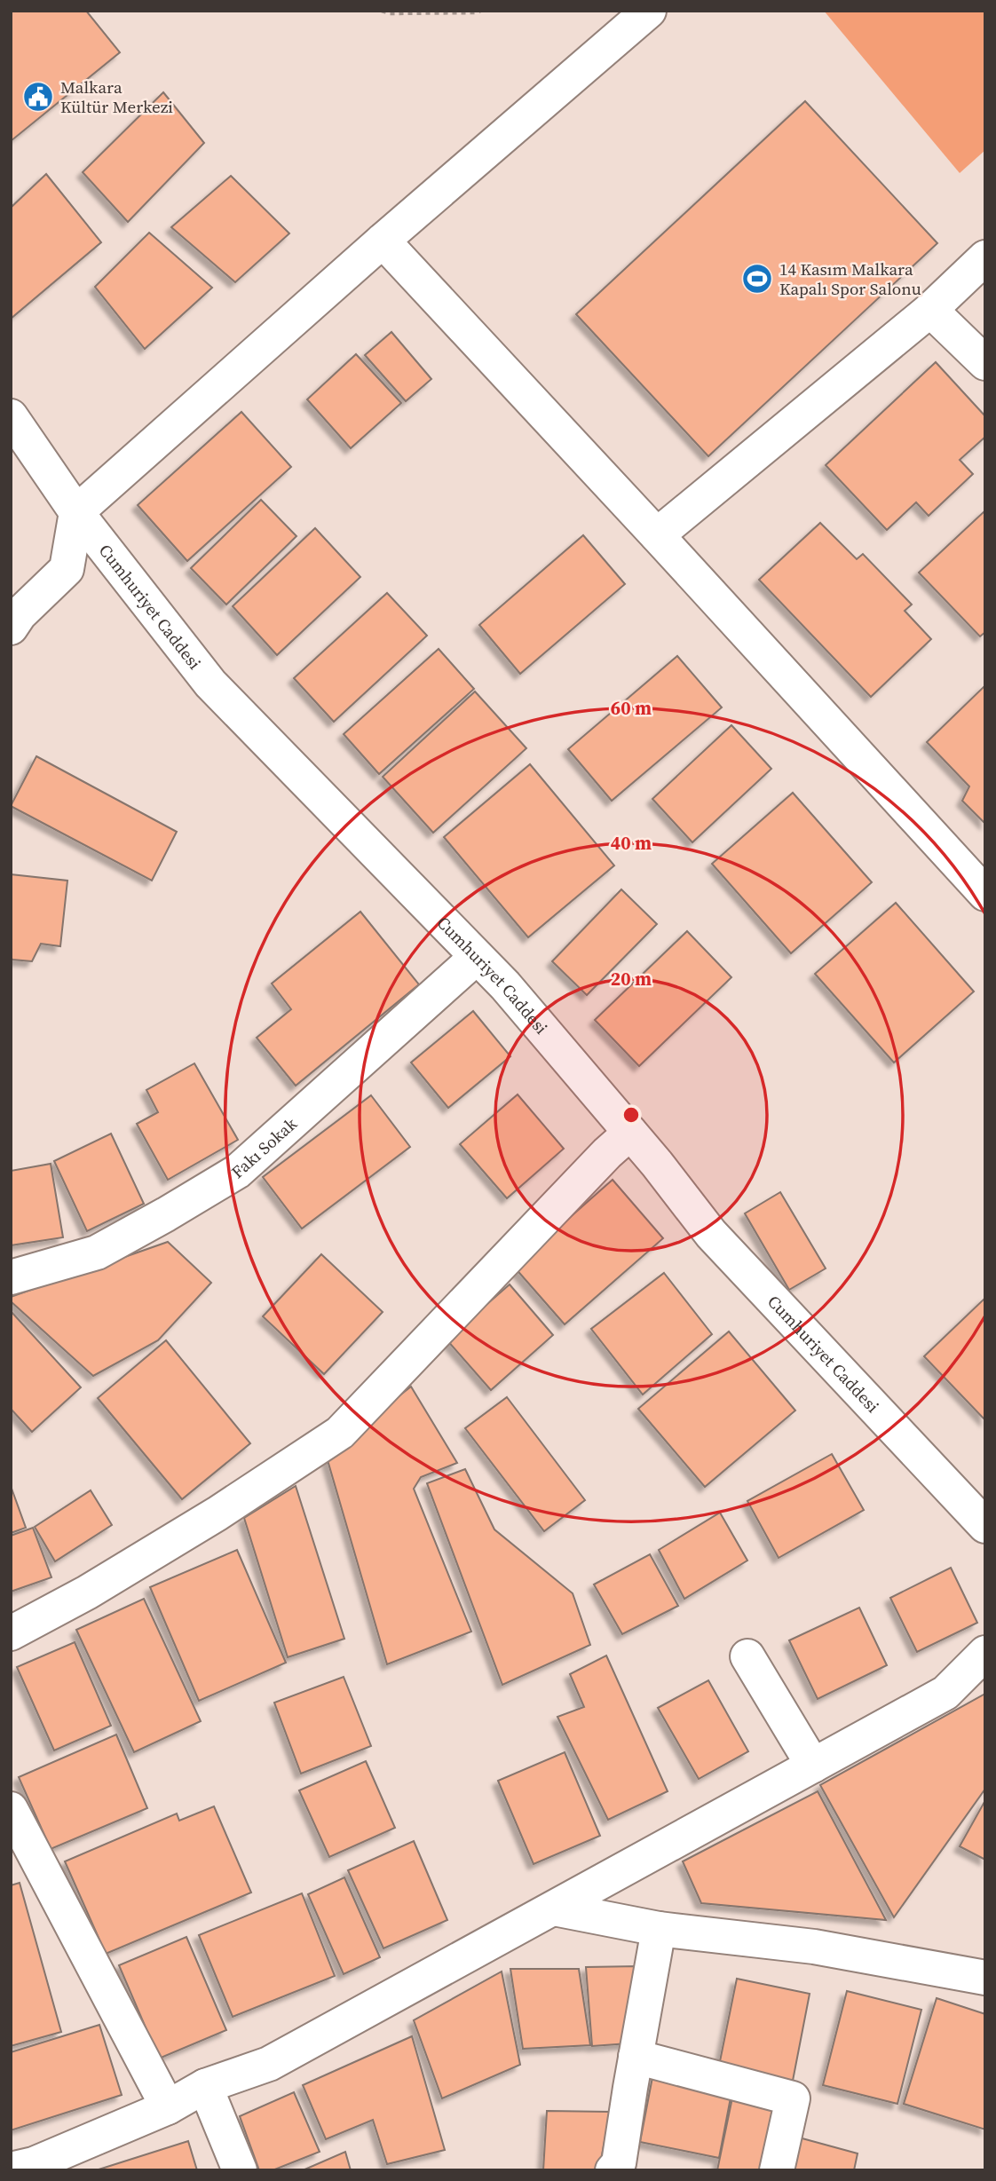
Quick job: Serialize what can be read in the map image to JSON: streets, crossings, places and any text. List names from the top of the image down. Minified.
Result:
{"streets":{"street":["Cumhuriyet Caddesi","Fakı Sokak"]},"crossings":[["Cumhuriyet Caddesi","Fakı Sokak"]],"places":{"public building":["Malkara Kültür Merkezi"],"sports":["14 Kasım Malkara Kapalı Spor Salonu"]},"rings":["60 m","40 m","20 m"]}
